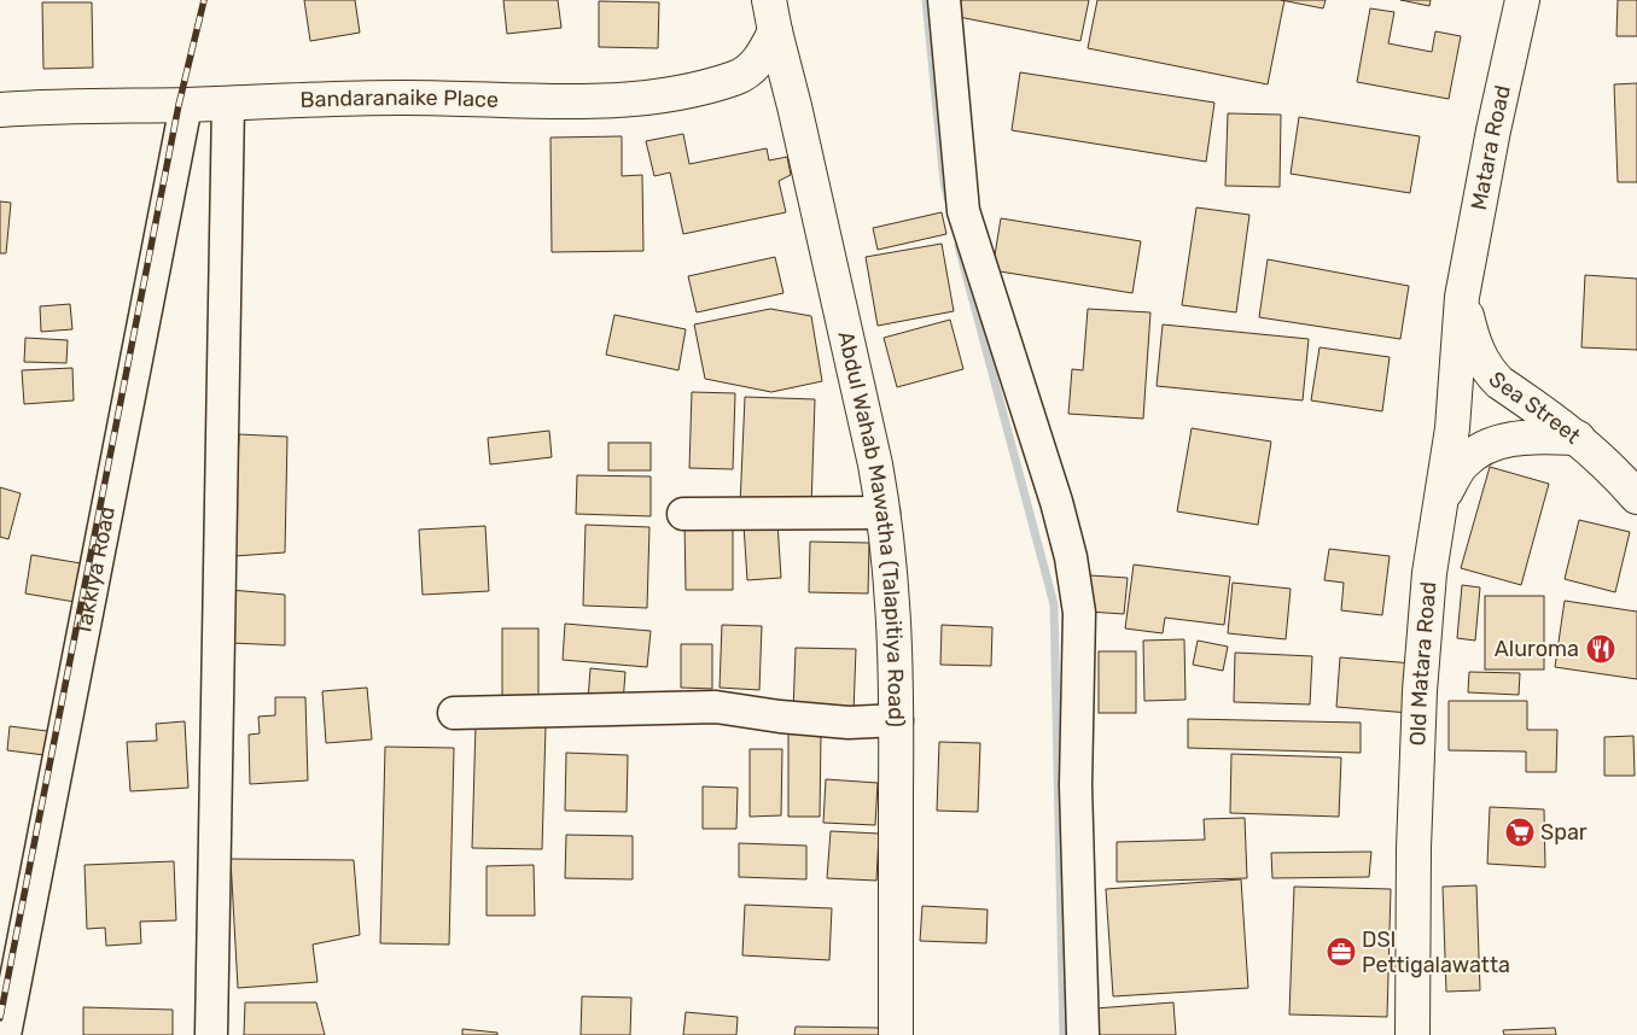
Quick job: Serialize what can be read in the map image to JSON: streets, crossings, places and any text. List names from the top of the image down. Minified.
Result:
{"streets":{"main road":["Bandaranaike Place","Matara Road","Sea Street","Abdul Wahab Mawatha (Talapitiya Road)","Old Matara Road"],"street":["Takkiya Road"]},"crossings":[["Bandaranaike Place","Abdul Wahab Mawatha (Talapitiya Road)"],["Bandaranaike Place","Takkiya Road"],["Matara Road","Sea Street"],["Matara Road","Old Matara Road"],["Sea Street","Old Matara Road"]],"places":{"restaurant":["Aluroma"],"supermarket":["Spar"],"office":["DSI Pettigalawatta"]}}
